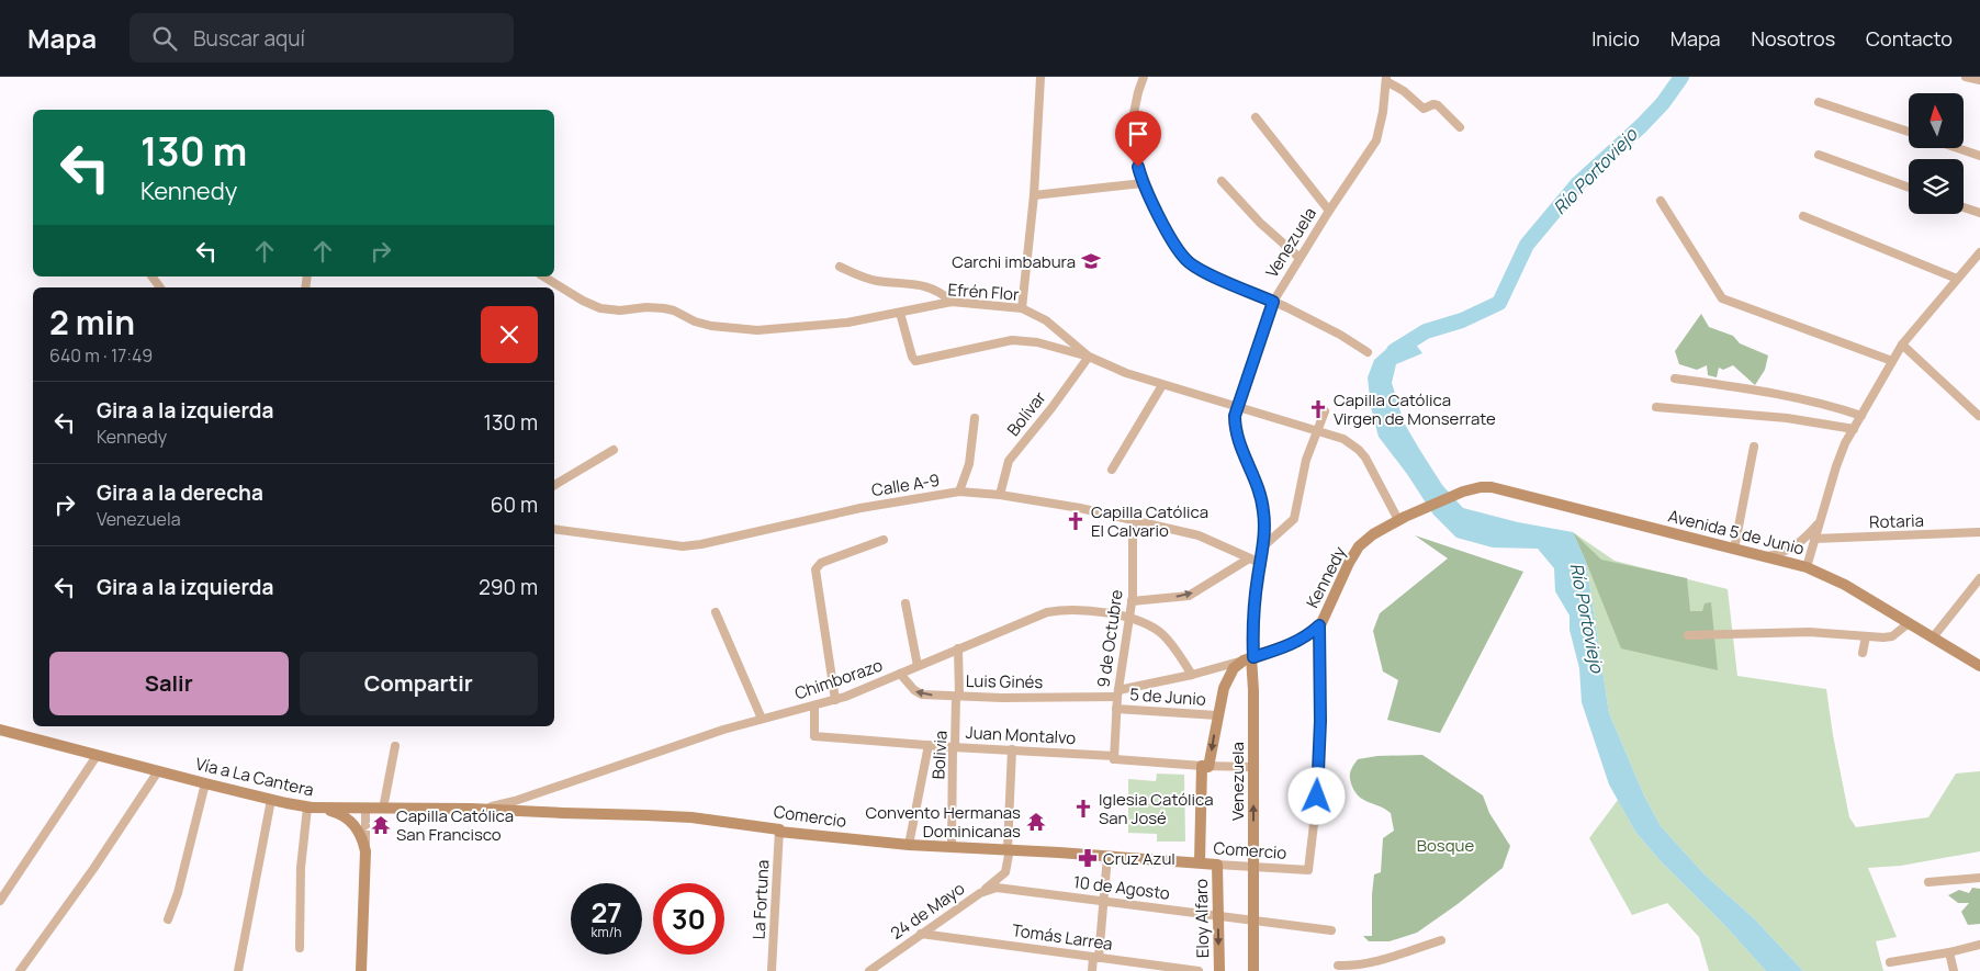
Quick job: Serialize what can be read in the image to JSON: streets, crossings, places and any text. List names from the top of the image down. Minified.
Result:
{"streets":{"street":["Venezuela","Efrén Flor","Bolívar","Calle A-9","Rotaria","Avenida 5 de Junio","Kennedy","9 de Octubre","Chimborazo","Luis Ginés","5 de Junio","Juan Montalvo","Bolivia","Vía a La Cantera","Comercio","10 de Agosto","La Fortuna","24 de Mayo","Eloy Alfaro","Tomás Larrea"]},"crossings":[["Venezuela","Efrén Flor"],["Venezuela","Calle A-9"],["Venezuela","Kennedy"],["Venezuela","Luis Ginés"],["Venezuela","Juan Montalvo"],["Venezuela","Comercio"],["Venezuela","10 de Agosto"],["Venezuela","Eloy Alfaro"],["Efrén Flor","Bolívar"],["Efrén Flor","Avenida 5 de Junio"],["Efrén Flor","Kennedy"],["Bolívar","Calle A-9"],["Calle A-9","9 de Octubre"],["Avenida 5 de Junio","Kennedy"],["Kennedy","Luis Ginés"],["Kennedy","Comercio"],["Kennedy","Eloy Alfaro"],["9 de Octubre","Chimborazo"],["9 de Octubre","Luis Ginés"],["9 de Octubre","5 de Junio"],["9 de Octubre","Juan Montalvo"],["Chimborazo","Luis Ginés"],["Chimborazo","Juan Montalvo"],["Chimborazo","Bolivia"],["Chimborazo","Comercio"],["Luis Ginés","Bolivia"],["Luis Ginés","Eloy Alfaro"],["5 de Junio","Eloy Alfaro"],["Juan Montalvo","Bolivia"],["Juan Montalvo","Eloy Alfaro"],["Bolivia","Comercio"],["Vía a La Cantera","Comercio"],["Comercio","La Fortuna"],["Comercio","Eloy Alfaro"],["10 de Agosto","24 de Mayo"],["10 de Agosto","Eloy Alfaro"],["24 de Mayo","Tomás Larrea"]],"water":["Río Portoviejo"],"parks":["Bosque"],"places":{"school or university":["Carchi imbabura"],"church":["Capilla Católica Virgen de Monserrate","Capilla Católica El Calvario","Iglesia Católica San José"],"temple":["Convento Hermanas Dominicanas","Capilla Católica San Francisco"],"pharmacy":["Cruz Azul"]},"north":"top","page":{"header":"Mapa","search":"Buscar aquí","nav":["Inicio","Mapa","Nosotros","Contacto"],"turn":["130 m","Kennedy"],"heading":["2 min","640 m · 17:49"],"list":[{"name":"Gira a la izquierda","note":"Kennedy","value":"130 m"},{"name":"Gira a la derecha","note":"Venezuela","value":"60 m"},{"name":"Gira a la izquierda","value":"290 m"}],"buttons":["Salir","Compartir"],"speed":"27 km/h","limit":"30"}}
